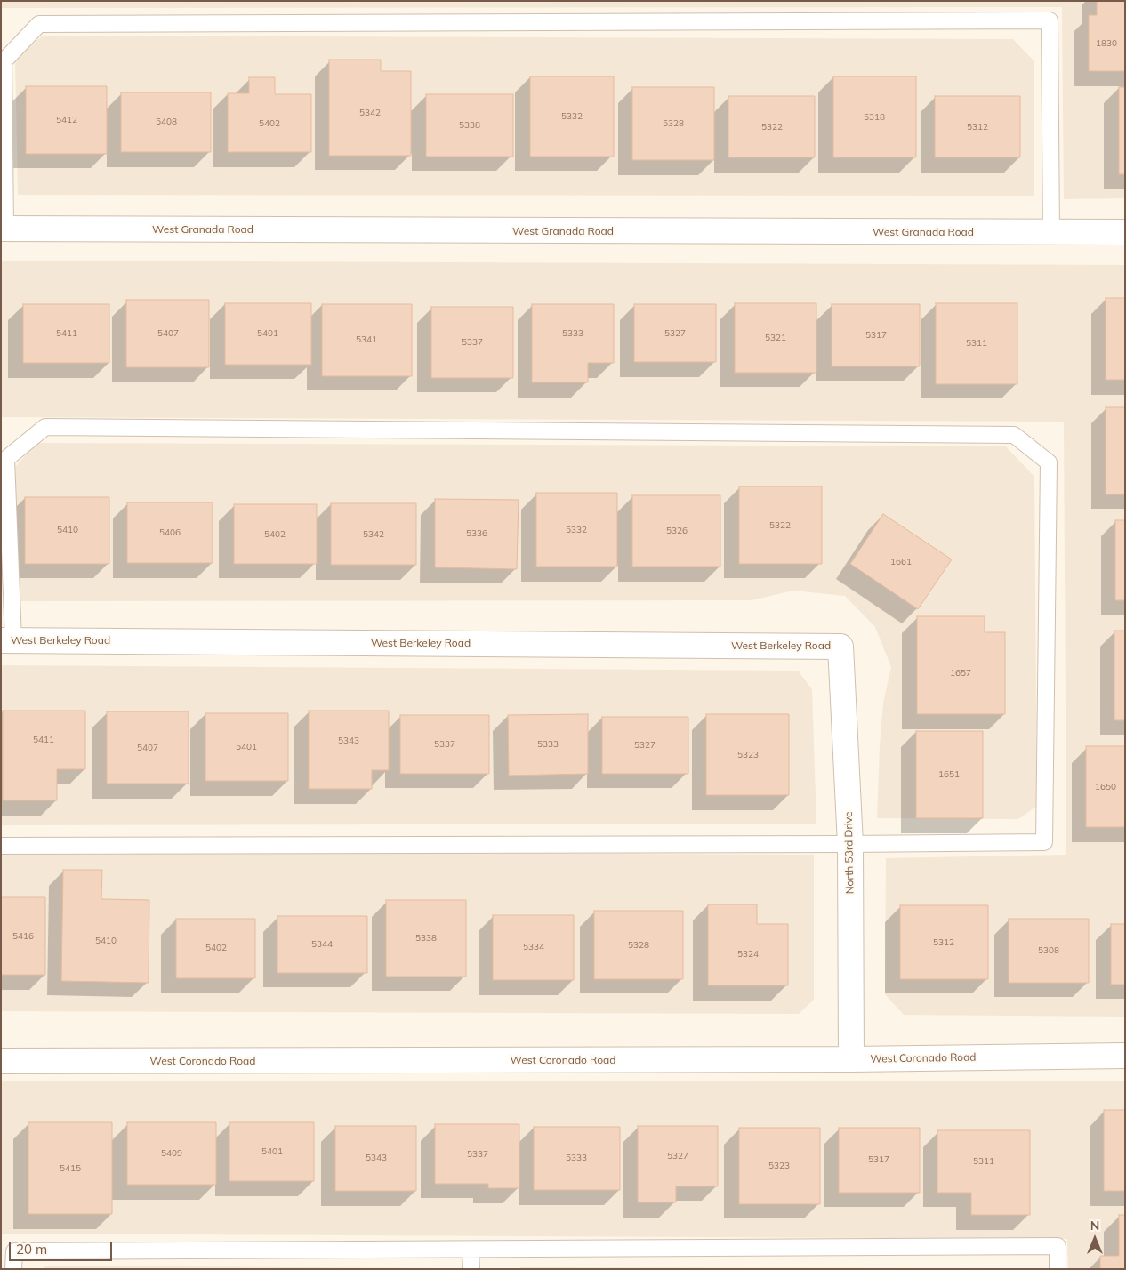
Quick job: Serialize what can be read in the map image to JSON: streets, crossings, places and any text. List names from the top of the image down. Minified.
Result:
{"streets":{"street":["West Granada Road","West Berkeley Road","North 53rd Drive","West Coronado Road"]},"crossings":[["West Berkeley Road","North 53rd Drive"],["North 53rd Drive","West Coronado Road"]],"house_numbers":["1830","5342","5332","5318","5412","5408","5402","5328","5338","5322","5312","5411","5407","5401","5333","5327","5317","5321","5341","5337","5311","5322","5410","5332","5326","5406","5336","5402","5342","1661","1657","5411","5343","5337","5333","5327","5401","5407","5323","1651","1650","5416","5338","5410","5312","5344","5328","5334","5402","5308","5324","5401","5409","5337","5327","5343","5333","5317","5311","5323","5415"],"scale_bar":"20 m","north":"top"}
